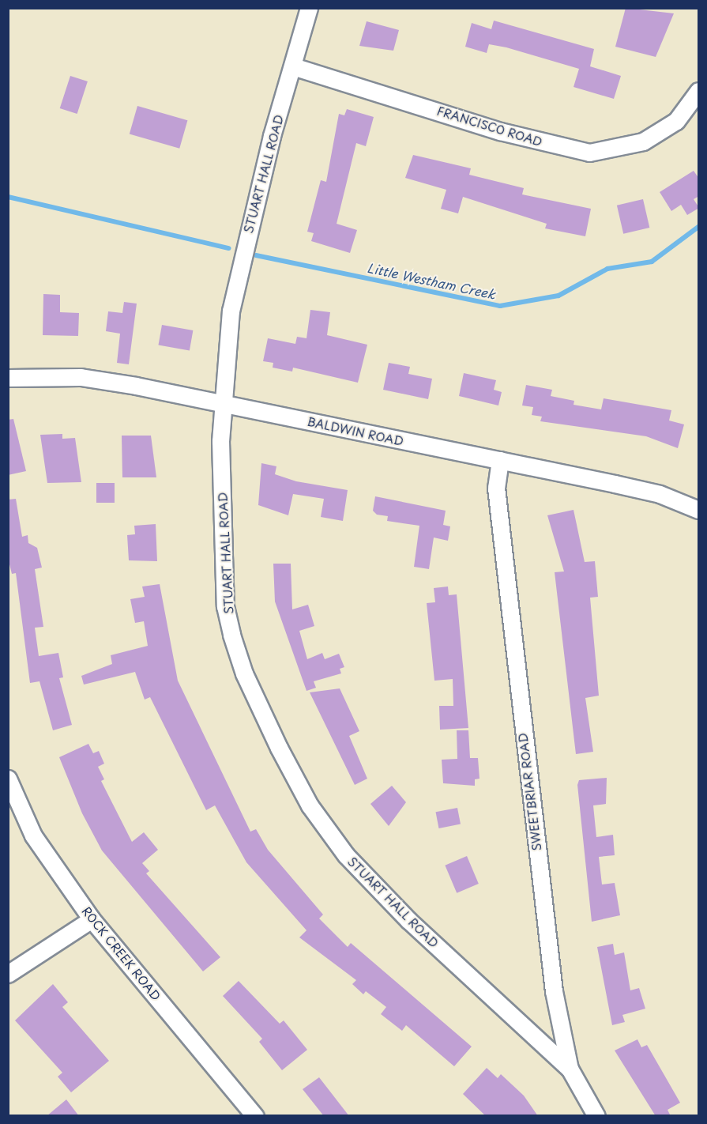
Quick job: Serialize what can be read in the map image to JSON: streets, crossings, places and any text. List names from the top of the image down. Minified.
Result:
{"streets":{"street":["FRANCISCO ROAD","STUART HALL ROAD","BALDWIN ROAD","SWEETBRIAR ROAD","ROCK CREEK ROAD"]},"crossings":[["FRANCISCO ROAD","STUART HALL ROAD"],["STUART HALL ROAD","BALDWIN ROAD"],["STUART HALL ROAD","SWEETBRIAR ROAD"],["BALDWIN ROAD","SWEETBRIAR ROAD"]],"water":["Little Westham Creek"]}
